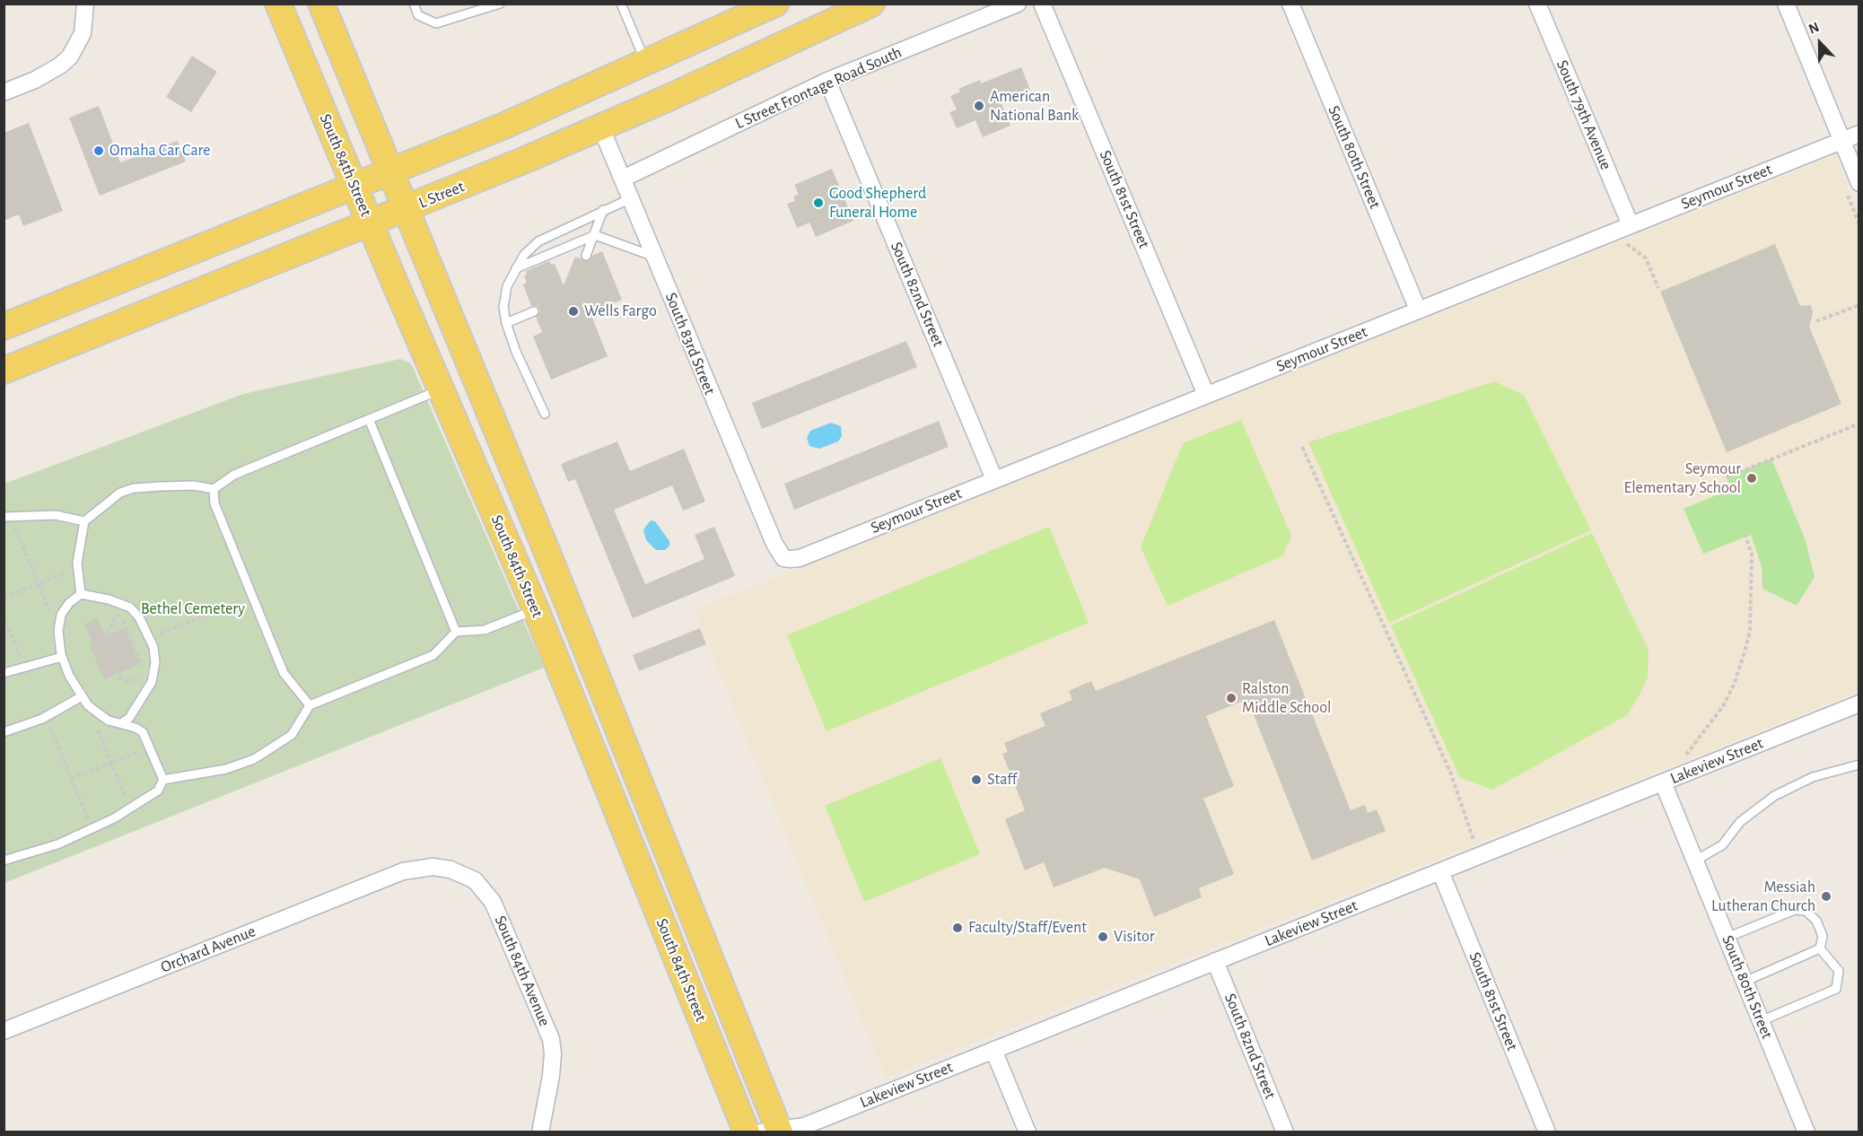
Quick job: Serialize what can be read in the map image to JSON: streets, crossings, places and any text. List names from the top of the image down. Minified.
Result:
{"streets":{"main road":["South 84th Street","L Street"],"street":["L Street Frontage Road South","South 79th Avenue","South 80th Street","Seymour Street","South 81st Street","South 82nd Street","South 83rd Street","Lakeview Street","Orchard Avenue","South 84th Avenue"]},"crossings":[["L Street Frontage Road South","South 82nd Street"],["L Street Frontage Road South","South 83rd Street"],["South 79th Avenue","Seymour Street"],["South 80th Street","Seymour Street"],["South 80th Street","Lakeview Street"],["South 84th Street","L Street"],["South 84th Street","Lakeview Street"],["Seymour Street","South 81st Street"],["Seymour Street","South 82nd Street"],["Seymour Street","South 83rd Street"],["L Street","South 83rd Street"],["South 81st Street","Lakeview Street"],["South 82nd Street","Lakeview Street"],["Orchard Avenue","South 84th Avenue"]],"parks":["Bethel Cemetery"],"places":["American National Bank","Omaha Car Care","Good Shepherd Funeral Home","Wells Fargo","Seymour Elementary School","Ralston Middle School","Staff","Messiah Lutheran Church","Faculty/Staff/Event","Visitor"],"north":"top"}
